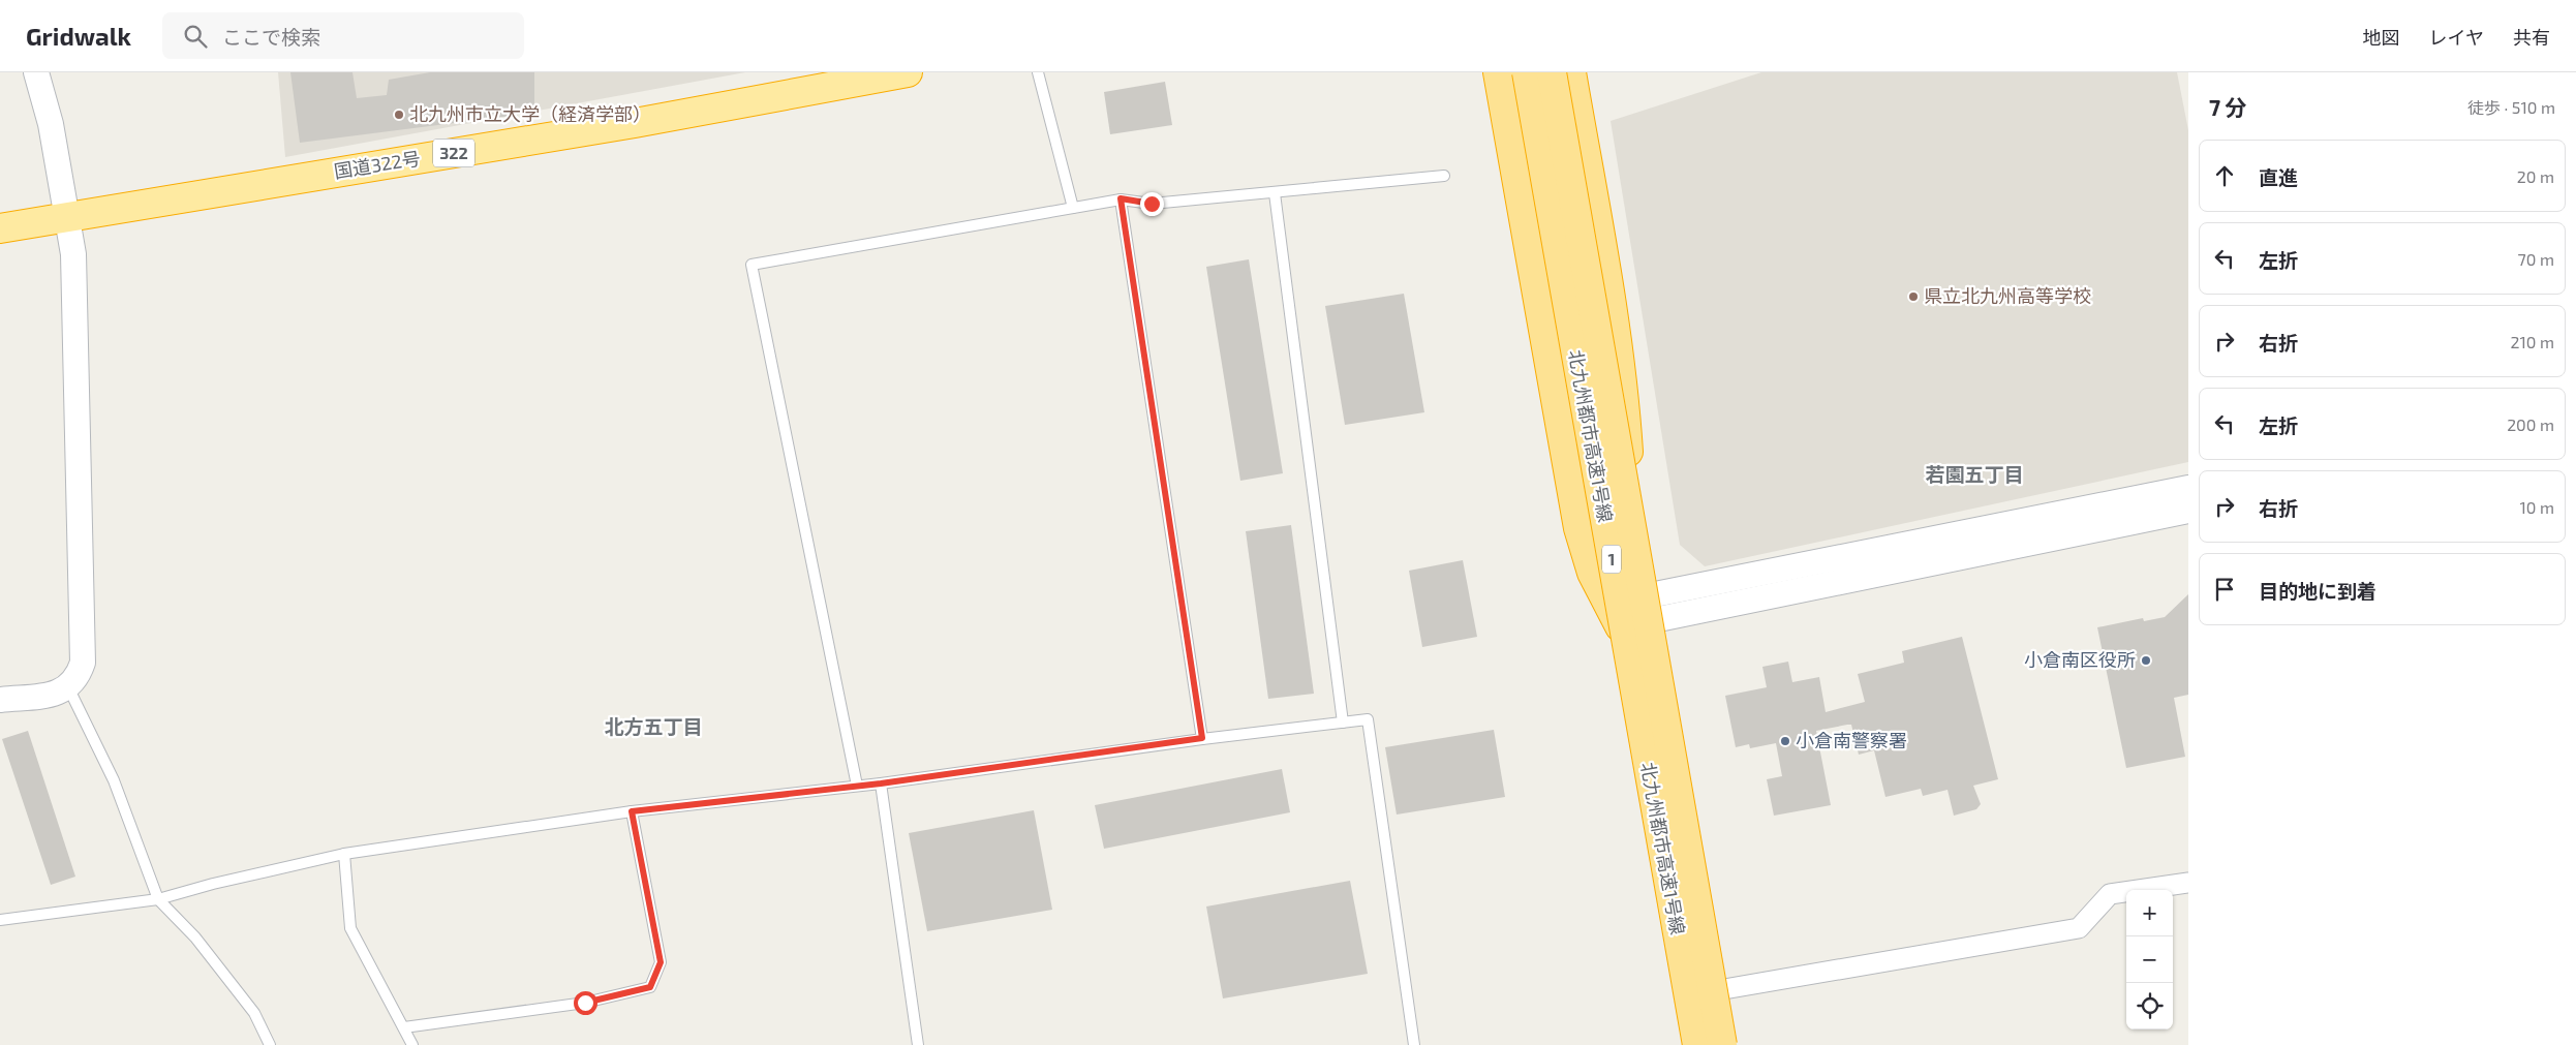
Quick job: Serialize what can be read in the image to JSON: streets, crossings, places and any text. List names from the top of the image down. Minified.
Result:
{"streets":{"highway":["322","国道322号","北九州都市高速1号線","1"]},"districts":["若園五丁目","北方五丁目"],"places":["北九州市立大学（経済学部）","県立北九州高等学校","小倉南区役所","小倉南警察署"],"page":{"header":"Gridwalk","search":"ここで検索","nav":["地図","レイヤ","共有"],"heading":["7 分","徒歩 · 510 m"],"list":[["直進","20 m"],["左折","70 m"],["右折","210 m"],["左折","200 m"],["右折","10 m"],"目的地に到着"],"map_buttons":["+","−"]}}
